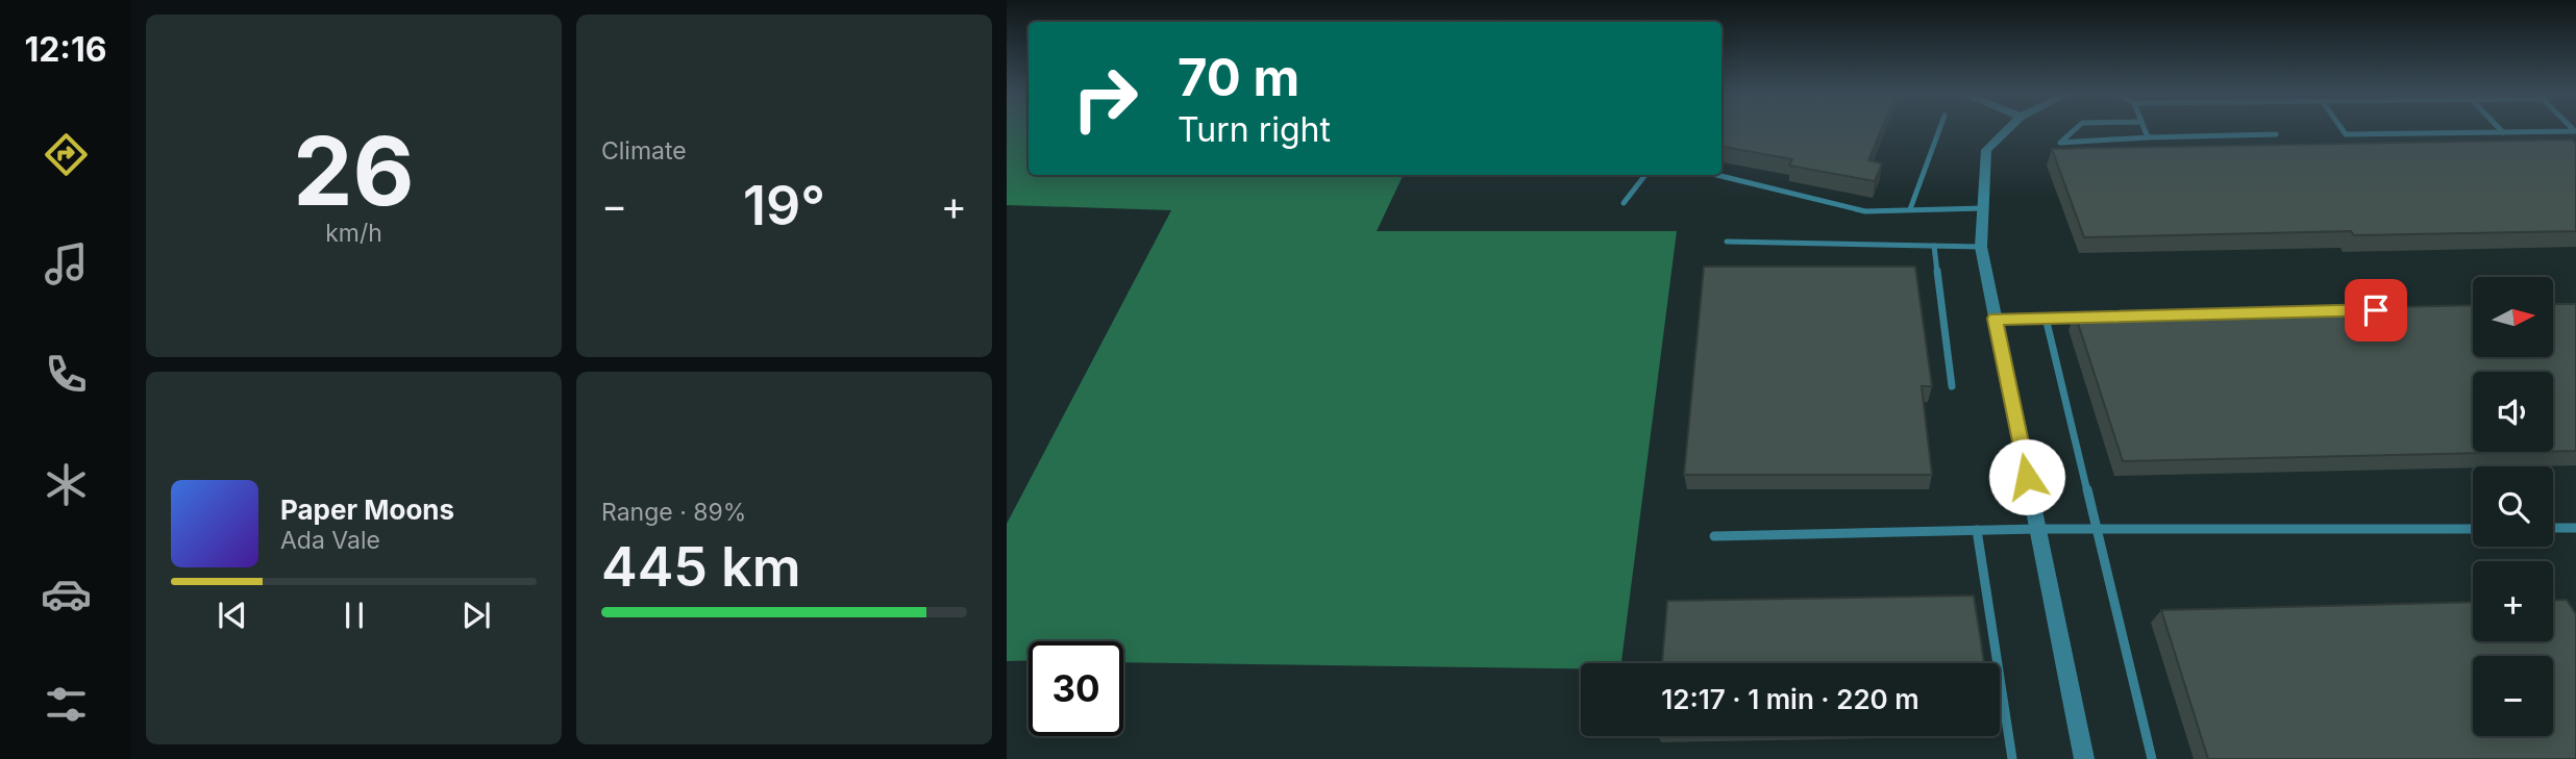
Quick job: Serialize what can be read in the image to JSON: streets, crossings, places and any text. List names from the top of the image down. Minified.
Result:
{"north":"right","page":{"tabs":"12:16","tile":[["26","km/h"],"Climate",["Range · 89%","445 km"]],"turn":["70 m","Turn right"],"heat":["−","19°","+"],"map_buttons":["+","−"],"song":["Paper Moons","Ada Vale"],"limit":"30","trip":"12:17 · 1 min · 220 m"}}
